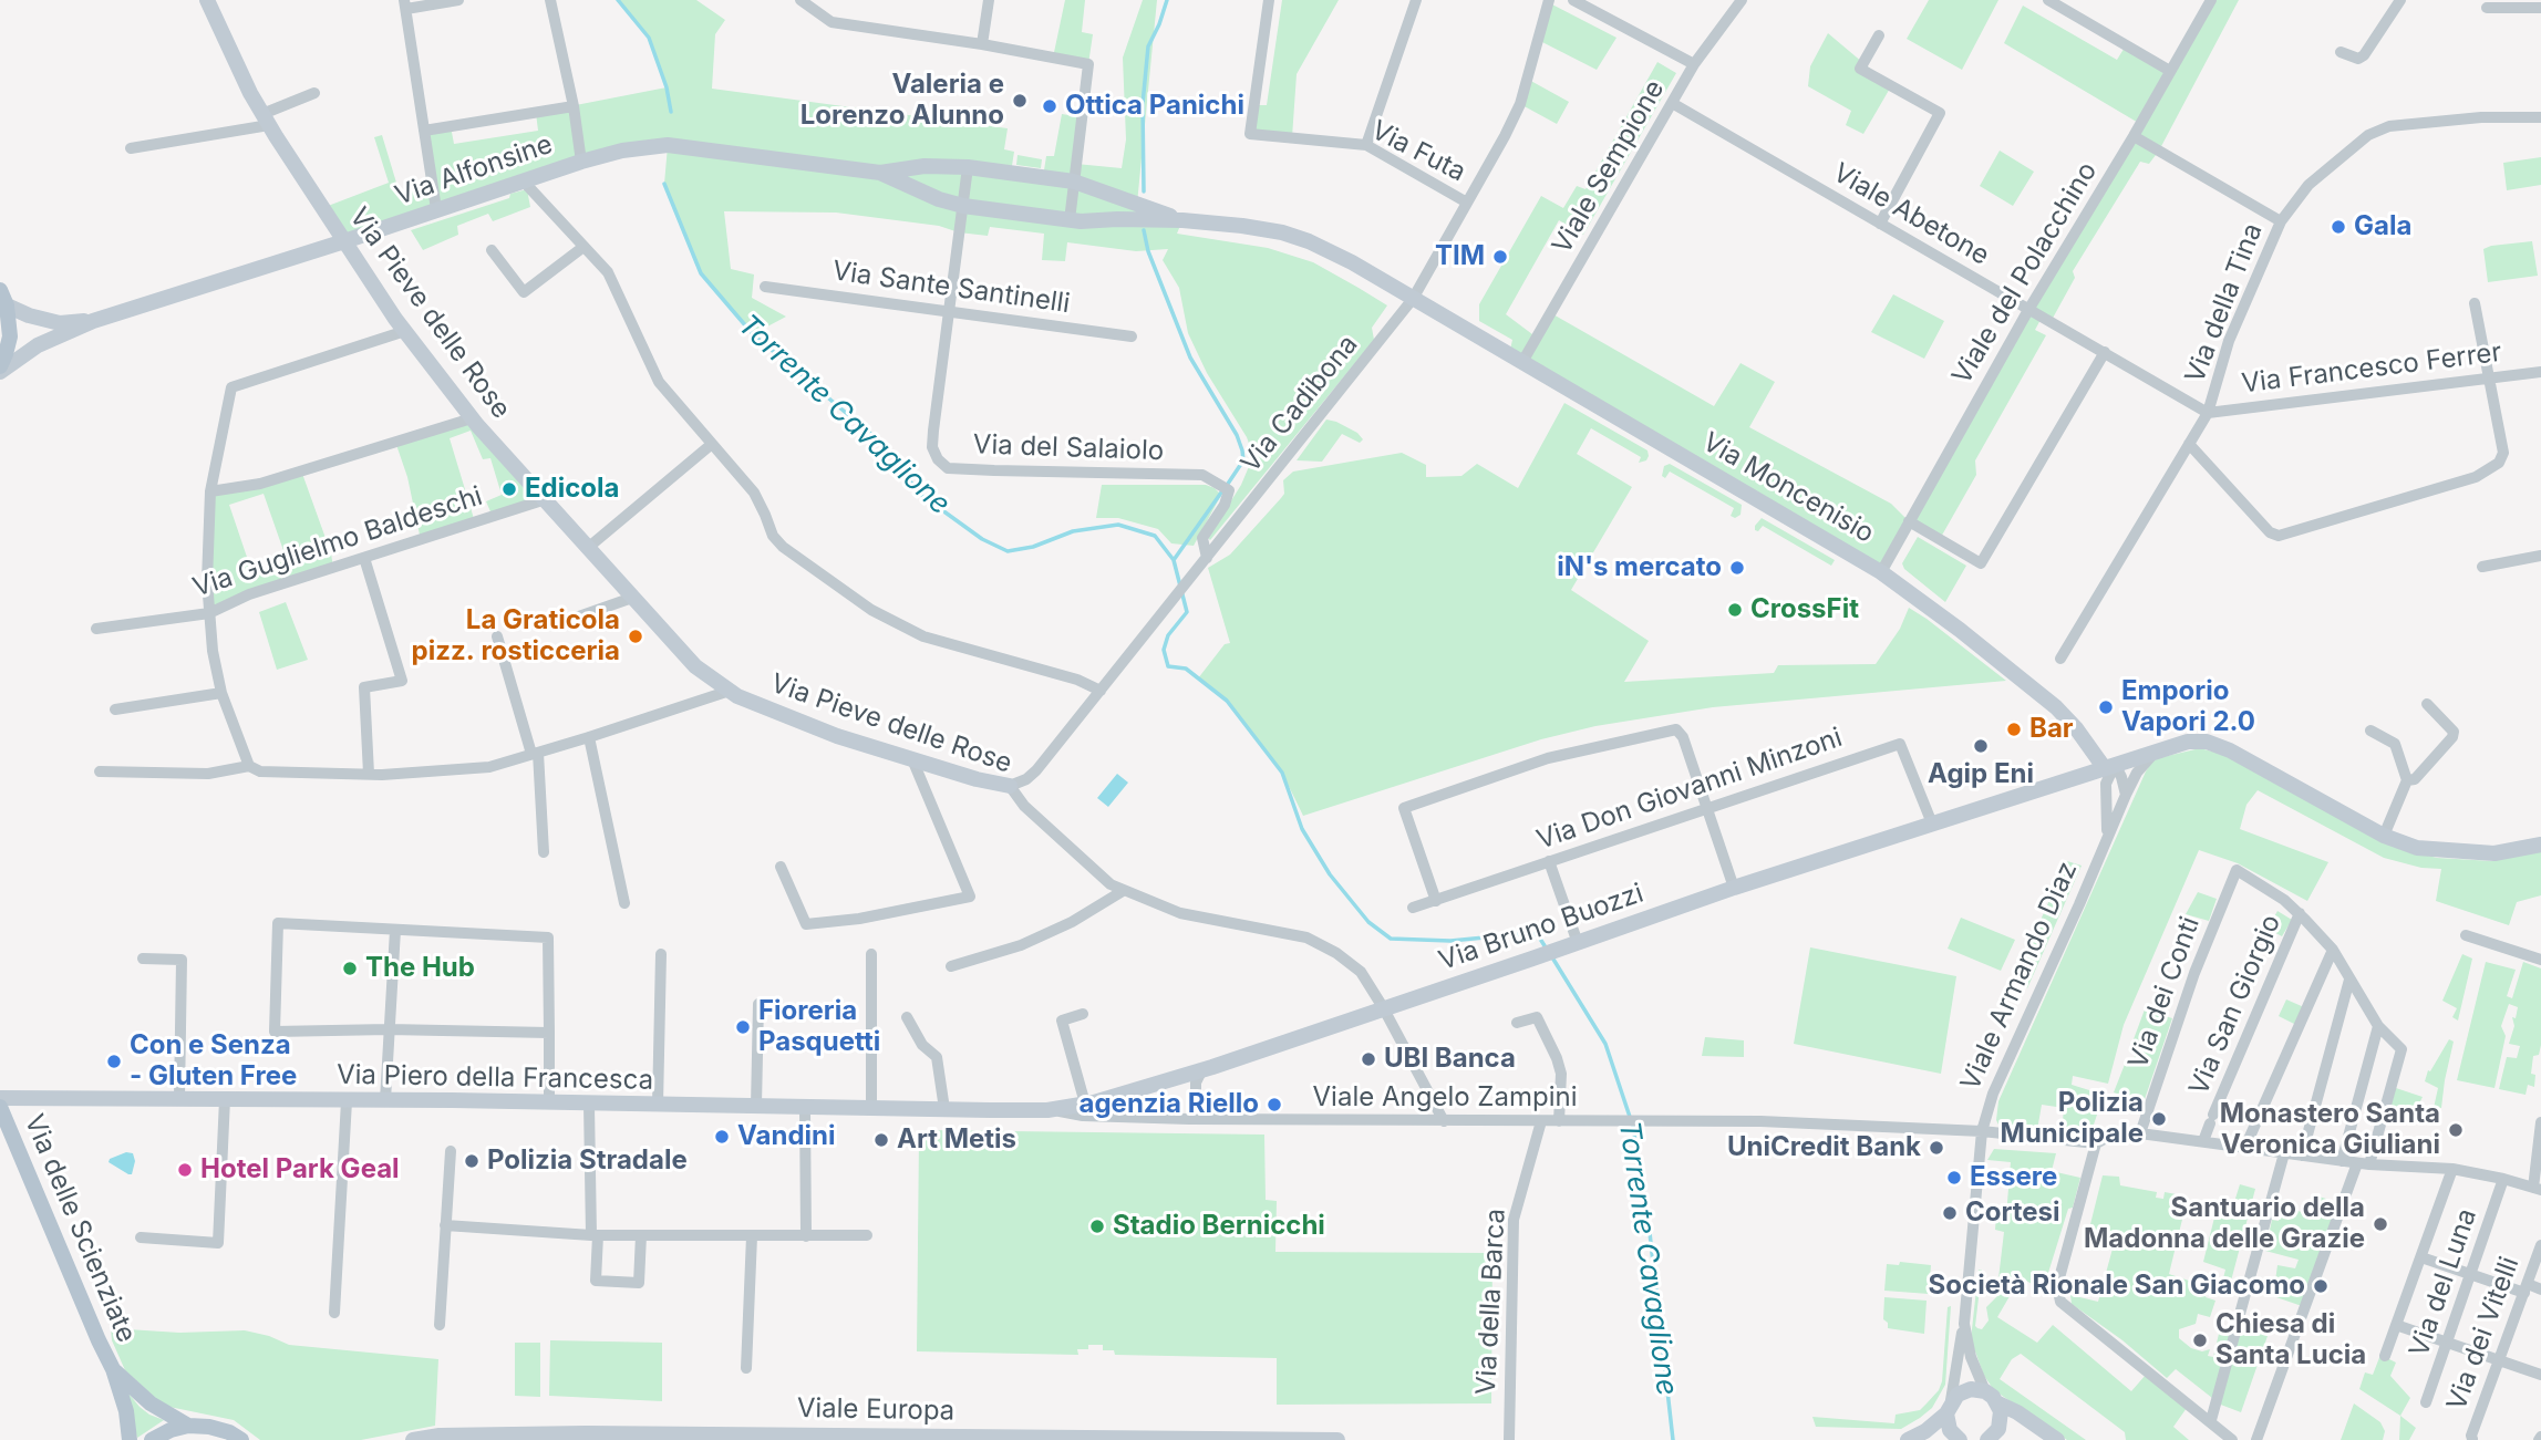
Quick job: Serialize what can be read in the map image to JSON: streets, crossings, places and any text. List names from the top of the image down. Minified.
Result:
{"streets":{"main road":["Via Alfonsine","Via Pieve delle Rose","Via Moncenisio","Via Bruno Buozzi","Via Piero della Francesca","Via delle Scienziate","Viale Europa"],"street":["Via Futa","Viale Sempione","Viale Abetone","Viale del Polacchino","Via Sante Santinelli","Via della Tina","Via Francesco Ferrer","Via Cadibona","Via del Salaiolo","Via Guglielmo Baldeschi","Via Don Giovanni Minzoni","Viale Armando Diaz","Via dei Conti","Via San Giorgio","Viale Angelo Zampini","Via del Luna","Via della Barca","Via dei Vitelli"]},"crossings":[["Via Futa","Via Cadibona"],["Viale Sempione","Viale Abetone"],["Viale Sempione","Via Moncenisio"],["Via Alfonsine","Via Pieve delle Rose"],["Via Alfonsine","Via Cadibona"],["Via Alfonsine","Via del Salaiolo"],["Via Alfonsine","Via Moncenisio"],["Viale Abetone","Viale del Polacchino"],["Viale Abetone","Via della Tina"],["Viale Abetone","Via Francesco Ferrer"],["Viale del Polacchino","Via Moncenisio"],["Via Sante Santinelli","Via del Salaiolo"],["Via della Tina","Via Francesco Ferrer"],["Via Pieve delle Rose","Via Cadibona"],["Via Pieve delle Rose","Via Guglielmo Baldeschi"],["Via Pieve delle Rose","Via Bruno Buozzi"],["Via Pieve delle Rose","Viale Angelo Zampini"],["Via Cadibona","Via del Salaiolo"],["Via Cadibona","Via Moncenisio"],["Via Moncenisio","Via Bruno Buozzi"],["Via Don Giovanni Minzoni","Via Bruno Buozzi"],["Via Bruno Buozzi","Via Piero della Francesca"],["Via Bruno Buozzi","Viale Angelo Zampini"],["Viale Armando Diaz","Viale Angelo Zampini"],["Via dei Conti","Via San Giorgio"],["Viale Angelo Zampini","Via della Barca"]],"water":["Torrente Cavaglione"],"places":["Valeria e Lorenzo Alunno","Ottica Panichi","Gala","TIM","Edicola","iN's mercato","CrossFit","La Graticola pizz. rosticceria","Emporio Vapori 2.0","Bar","Agip Eni","The Hub","Fioreria Pasquetti","UBI Banca","Con e Senza - Gluten Free","agenzia Riello","Polizia Municipale","Monastero Santa Veronica Giuliani","Vandini","Art Metis","UniCredit Bank","Polizia Stradale","Hotel Park Geal","Essere","Cortesi","Santuario della Madonna delle Grazie","Stadio Bernicchi","Società Rionale San Giacomo","Chiesa di Santa Lucia"]}
